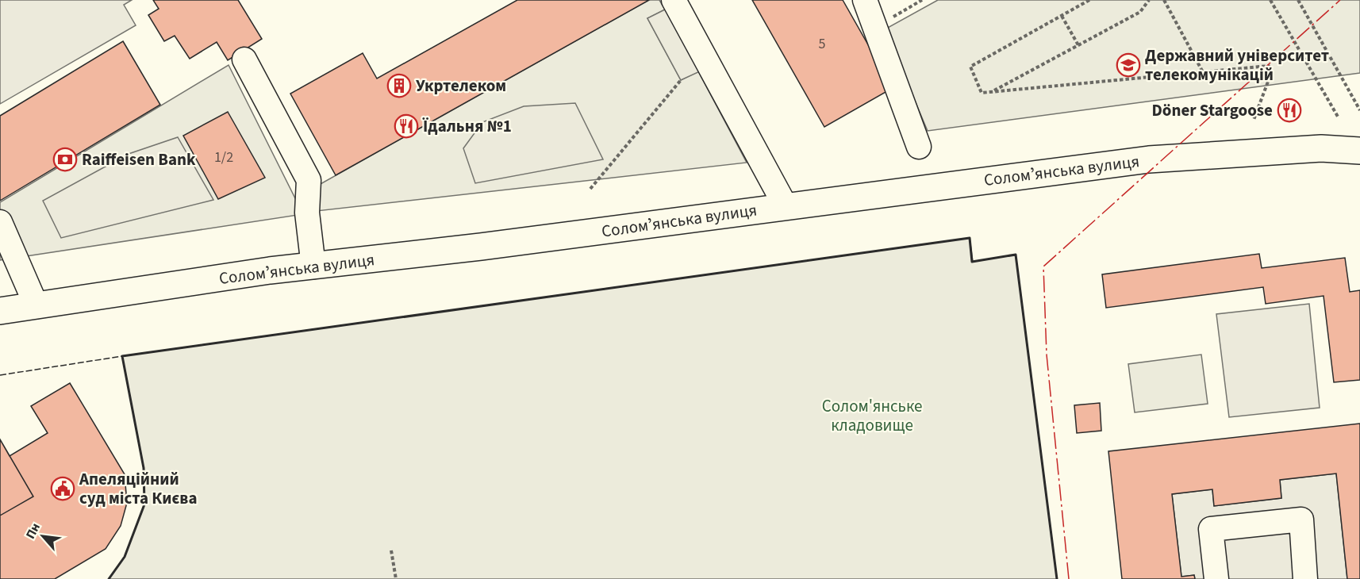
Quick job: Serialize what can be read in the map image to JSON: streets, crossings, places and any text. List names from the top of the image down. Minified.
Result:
{"streets":{"main road":["Соломʼянська вулиця"]},"parks":["Солом'янське кладовище"],"places":{"school or university":["Державний університет телекомунікацій"],"building":["Укртелеком"],"restaurant":["Döner Stargoose","Їдальня №1"],"bank":["Raiffeisen Bank"],"public building":["Апеляційний суд міста Києва"]},"house_numbers":["5","1/2"],"north":"top left"}
